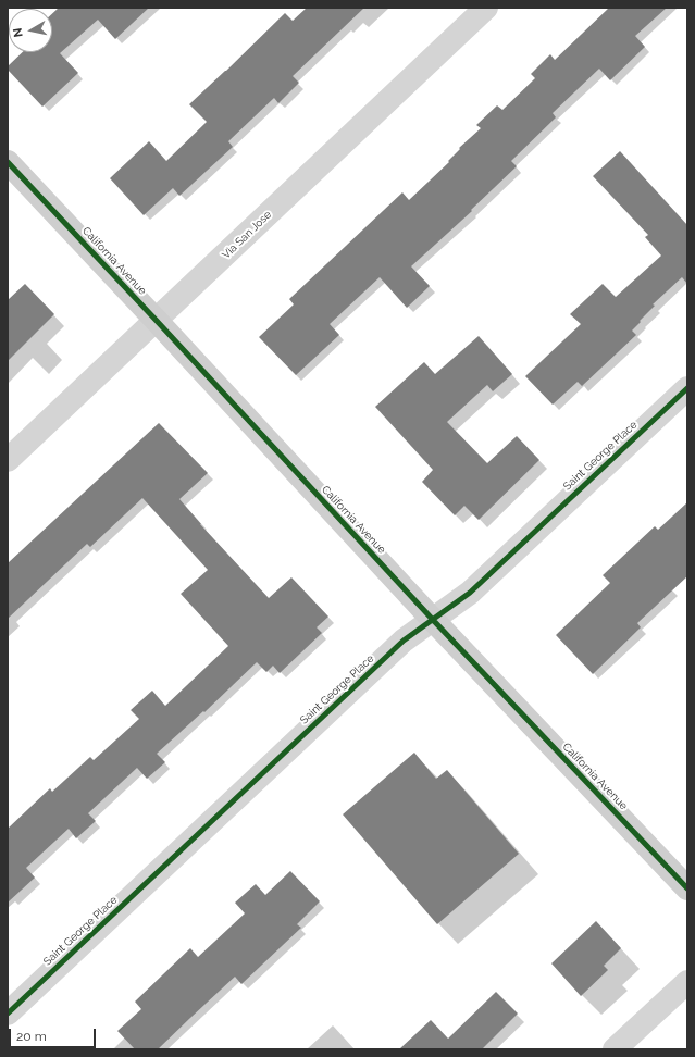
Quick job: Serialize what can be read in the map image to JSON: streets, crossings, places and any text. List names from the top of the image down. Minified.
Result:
{"streets":{"main road":["California Avenue"],"street":["Via San Jose","Saint George Place"]},"crossings":[["Via San Jose","California Avenue"],["California Avenue","Saint George Place"]],"scale_bar":"20 m","north":"left"}
